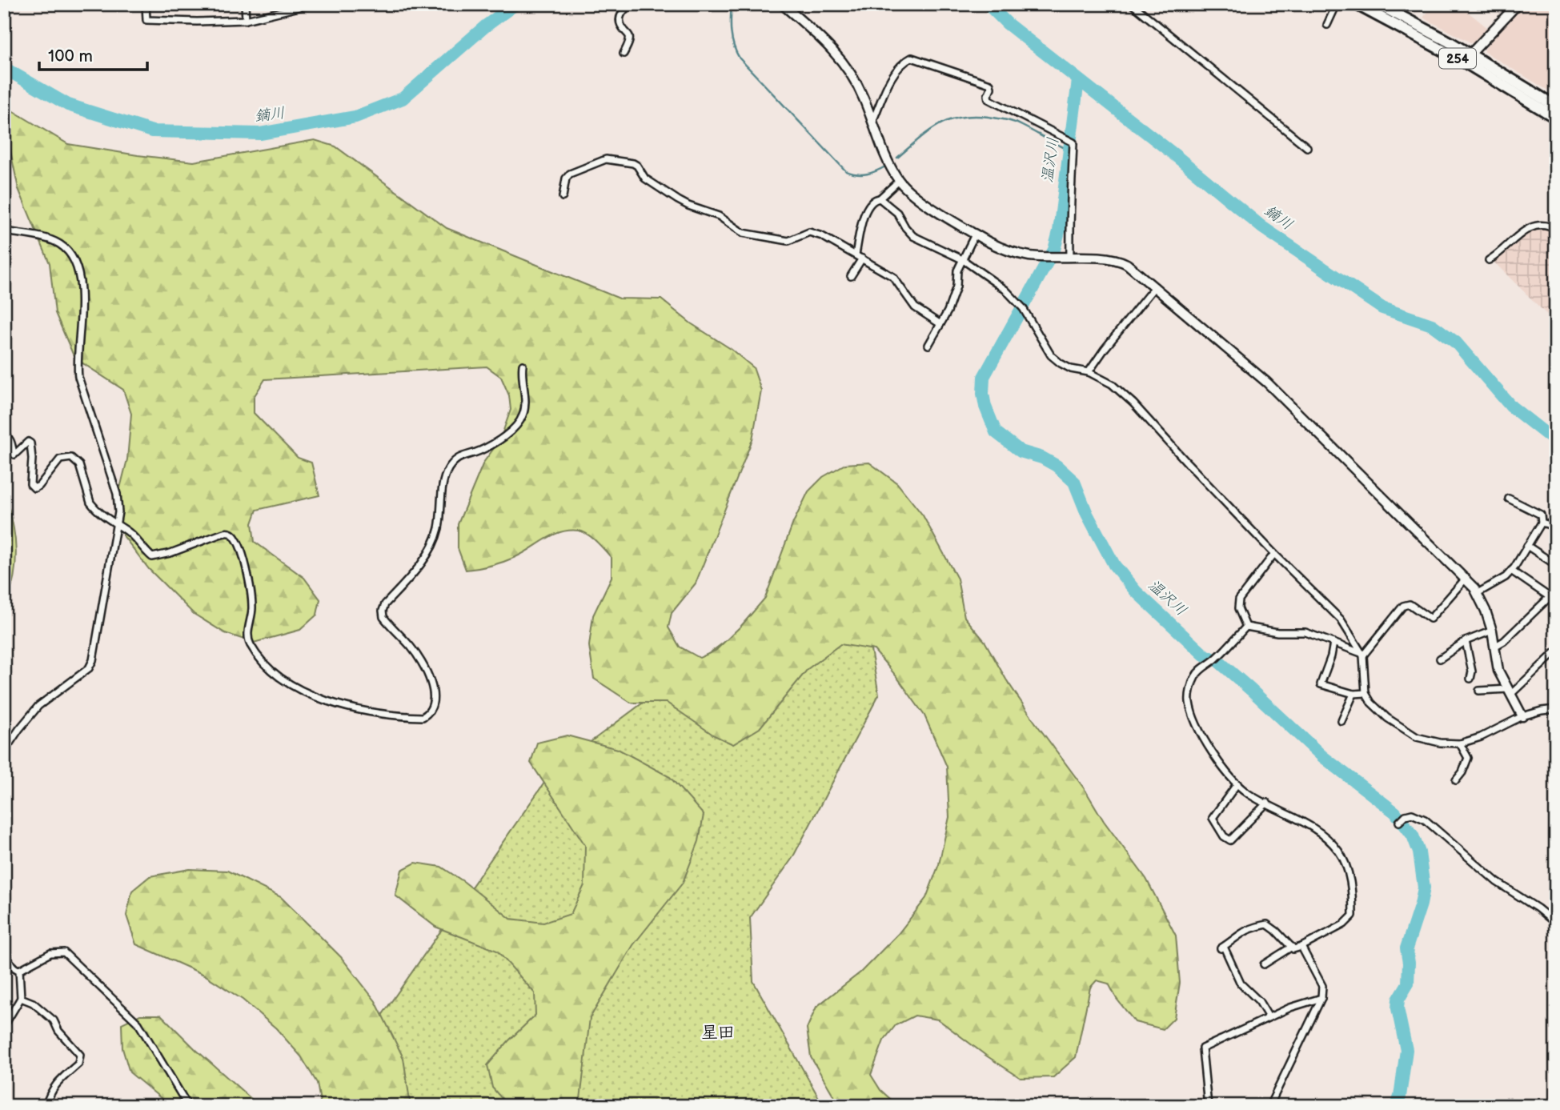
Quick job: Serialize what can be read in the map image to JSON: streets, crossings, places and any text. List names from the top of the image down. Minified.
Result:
{"streets":{"highway":["254"]},"districts":["星田"],"water":["鏑川","温沢川"],"scale_bar":"100 m"}
